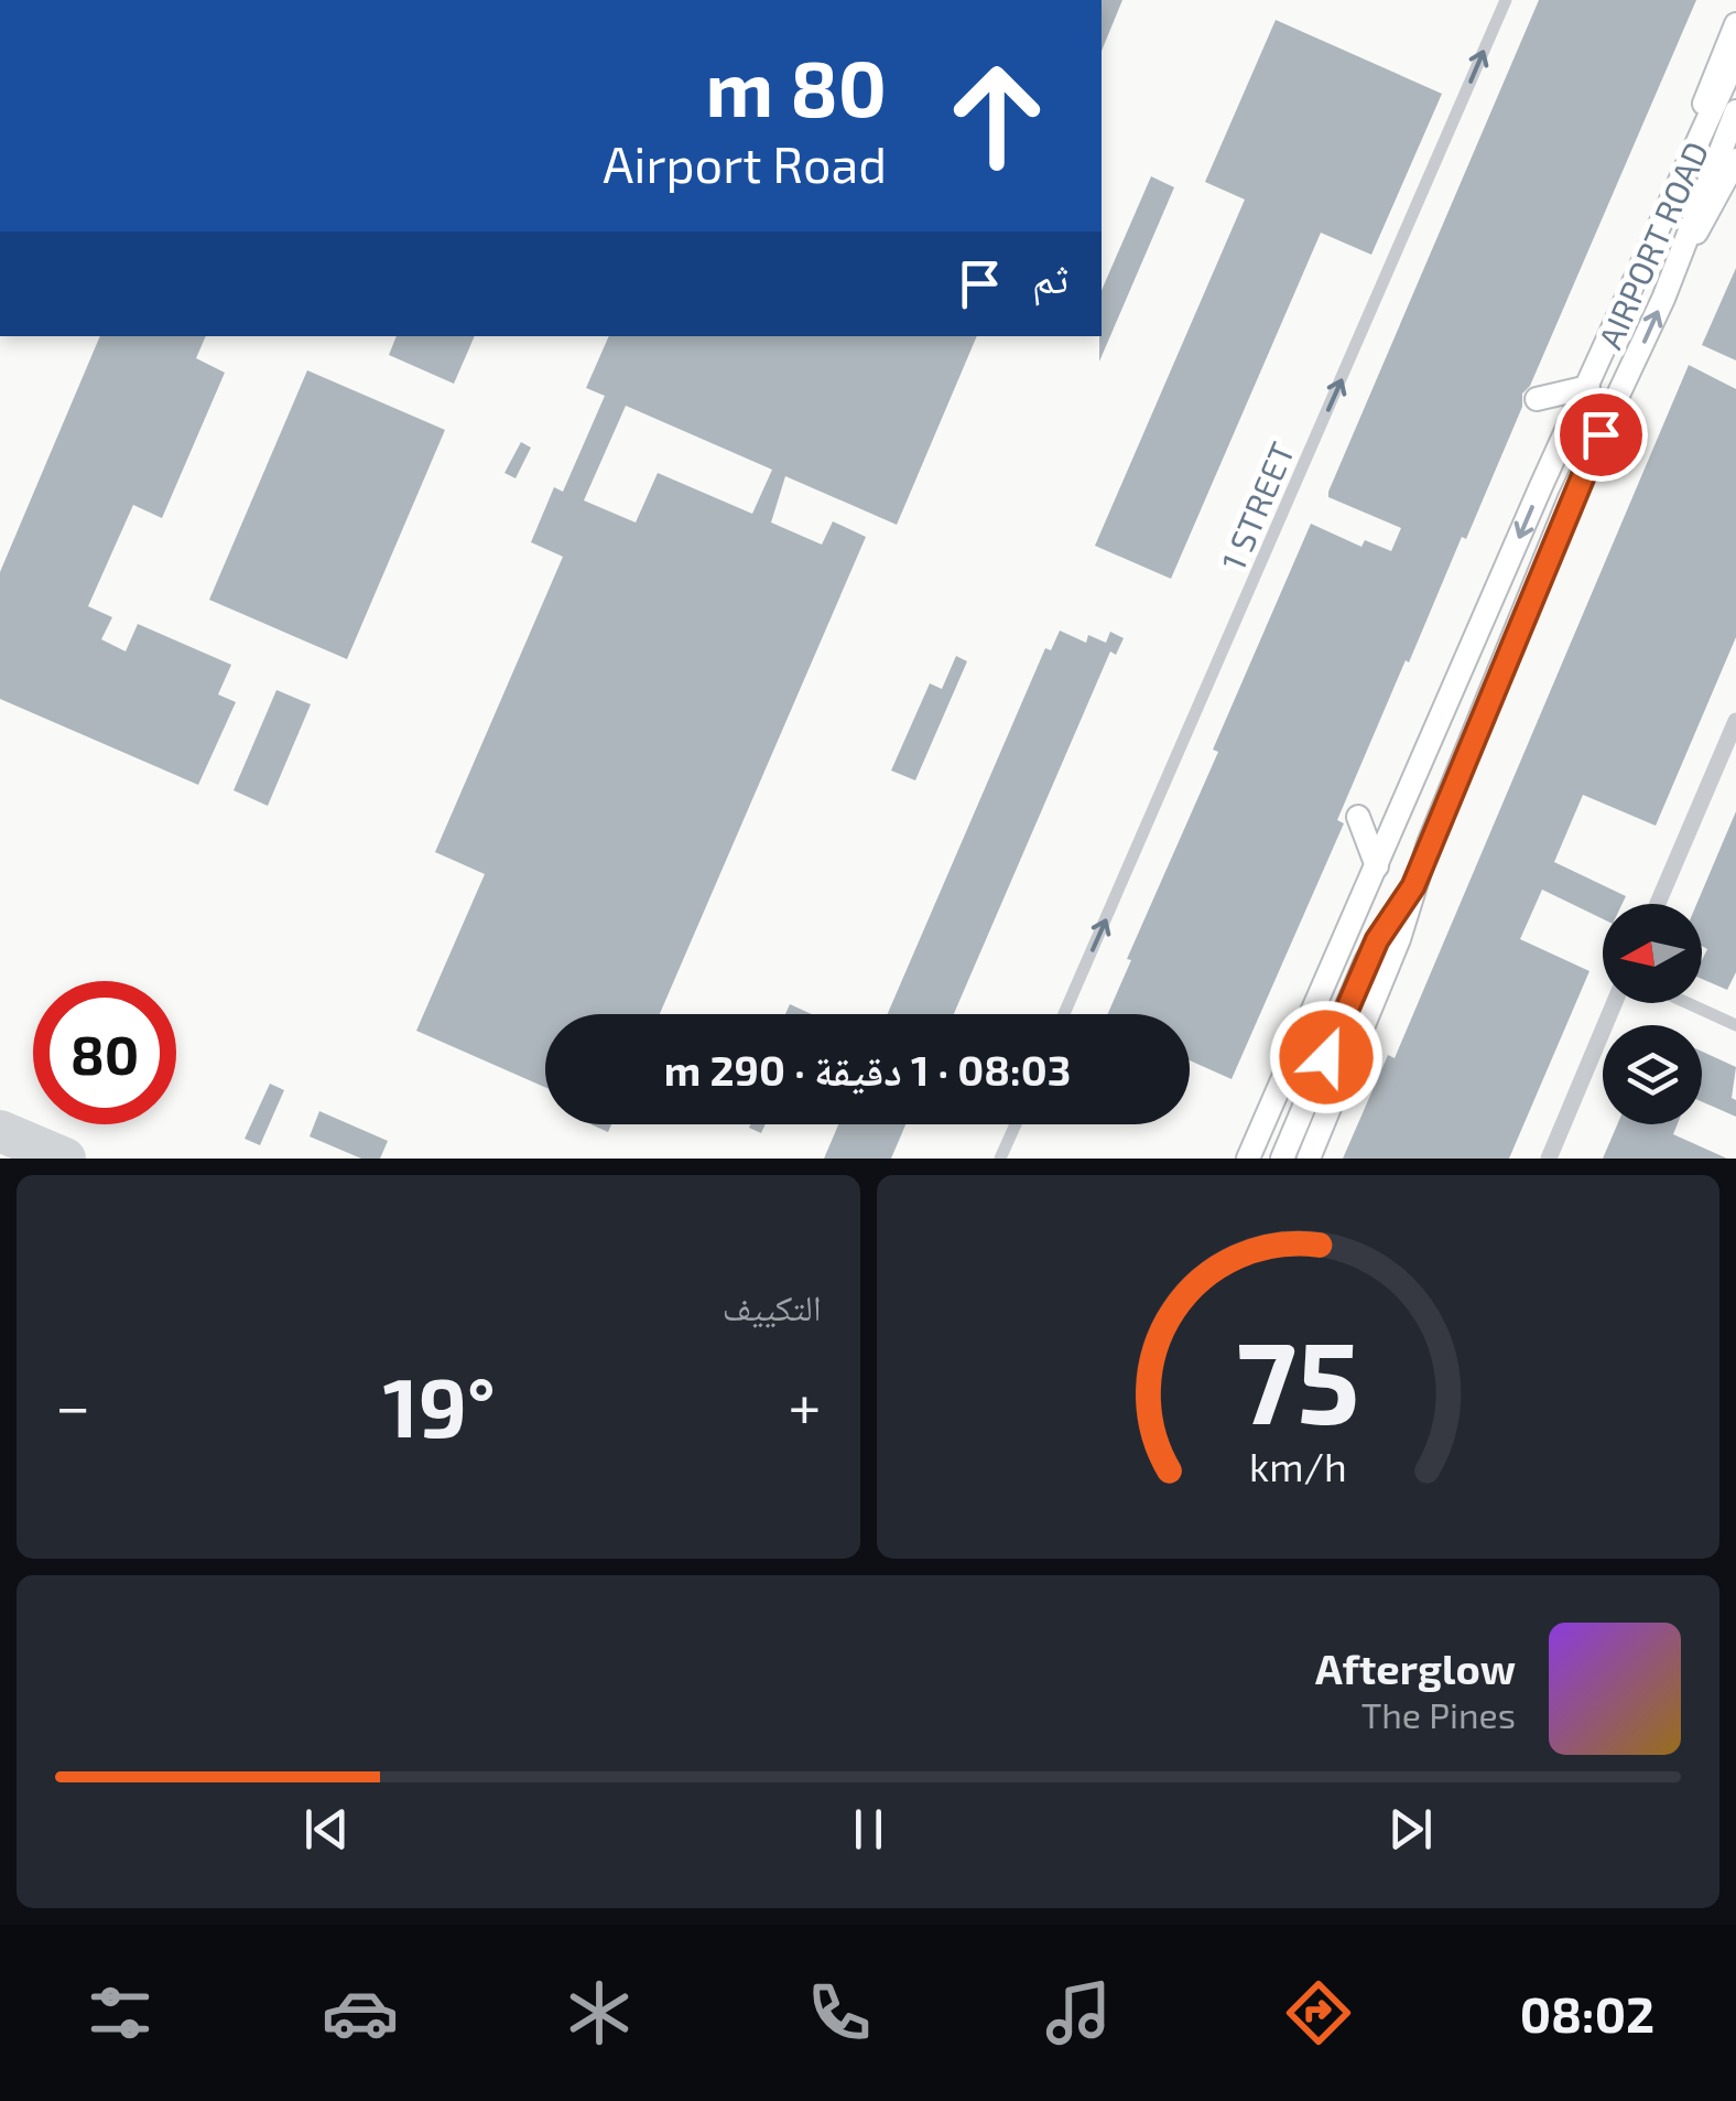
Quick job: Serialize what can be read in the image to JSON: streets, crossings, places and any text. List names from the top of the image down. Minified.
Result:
{"streets":{"main road":["AIRPORT ROAD"],"street":["1 STREET"]},"one_way":["1 STREET"],"north":"left","page":{"turn":["80 m","Airport Road"],"then":"ثم","limit":"80","trip":"08:03 · 1 دقيقة · 290 m","tile":"التكييف","heat":["−","19°","+"],"song":["Afterglow","The Pines"],"tabs":"08:02","gauge":["75","km/h"]}}
